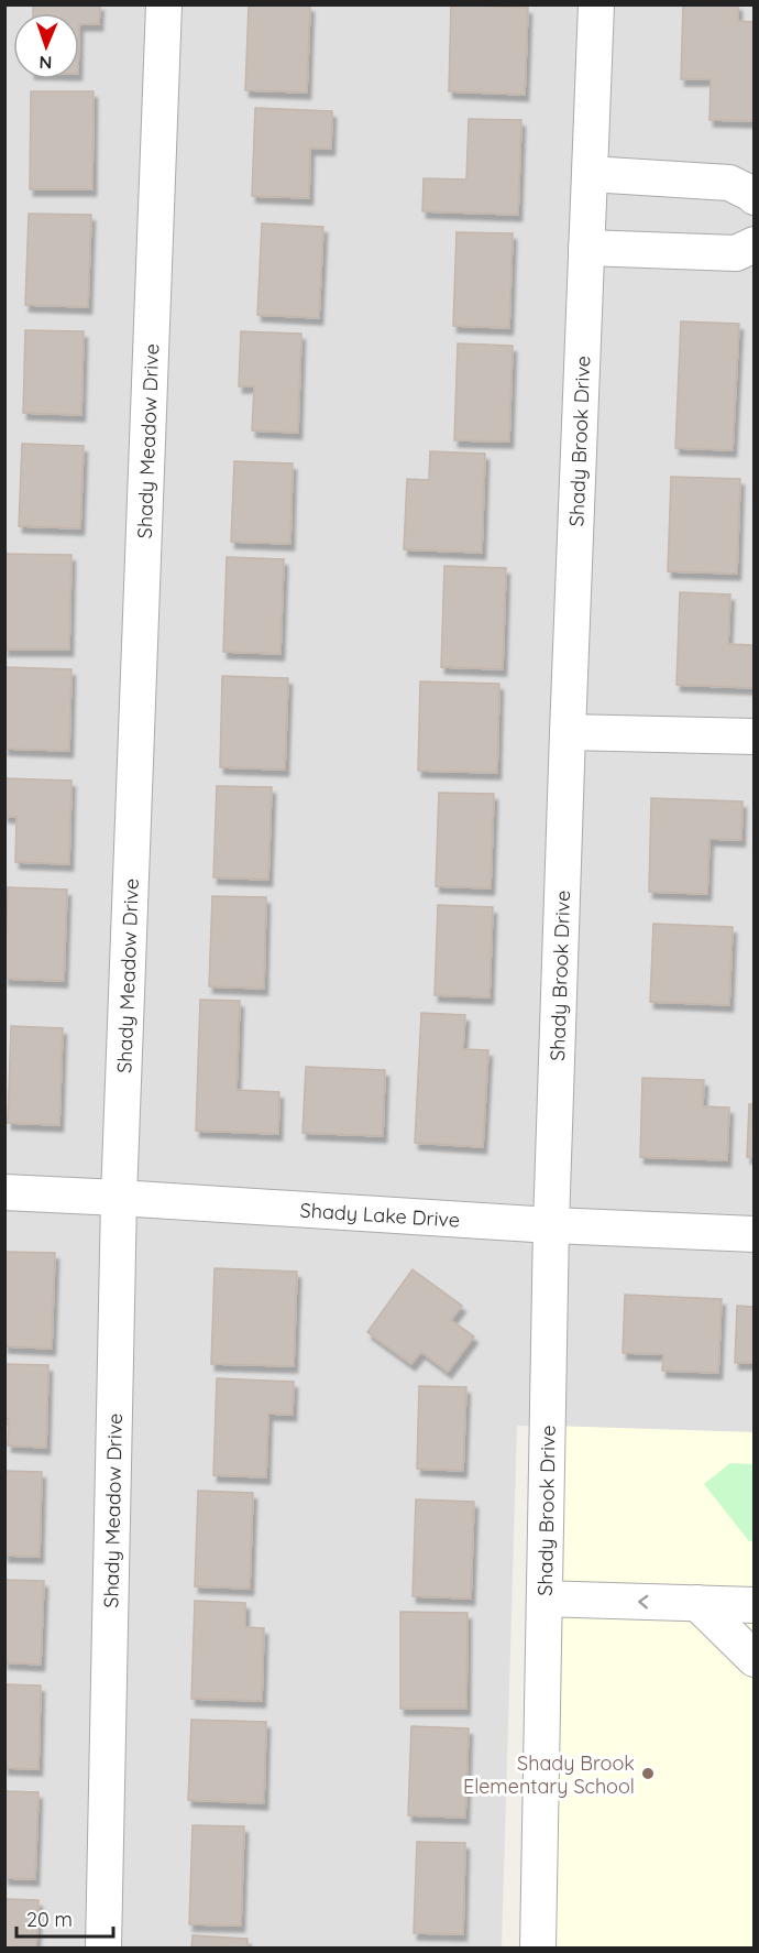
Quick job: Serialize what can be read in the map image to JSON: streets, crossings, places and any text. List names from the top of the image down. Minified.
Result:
{"streets":{"street":["Shady Meadow Drive","Shady Brook Drive","Shady Lake Drive"]},"crossings":[["Shady Meadow Drive","Shady Lake Drive"],["Shady Brook Drive","Shady Lake Drive"]],"places":["Shady Brook Elementary School"],"scale_bar":"20 m","north":"bottom"}
